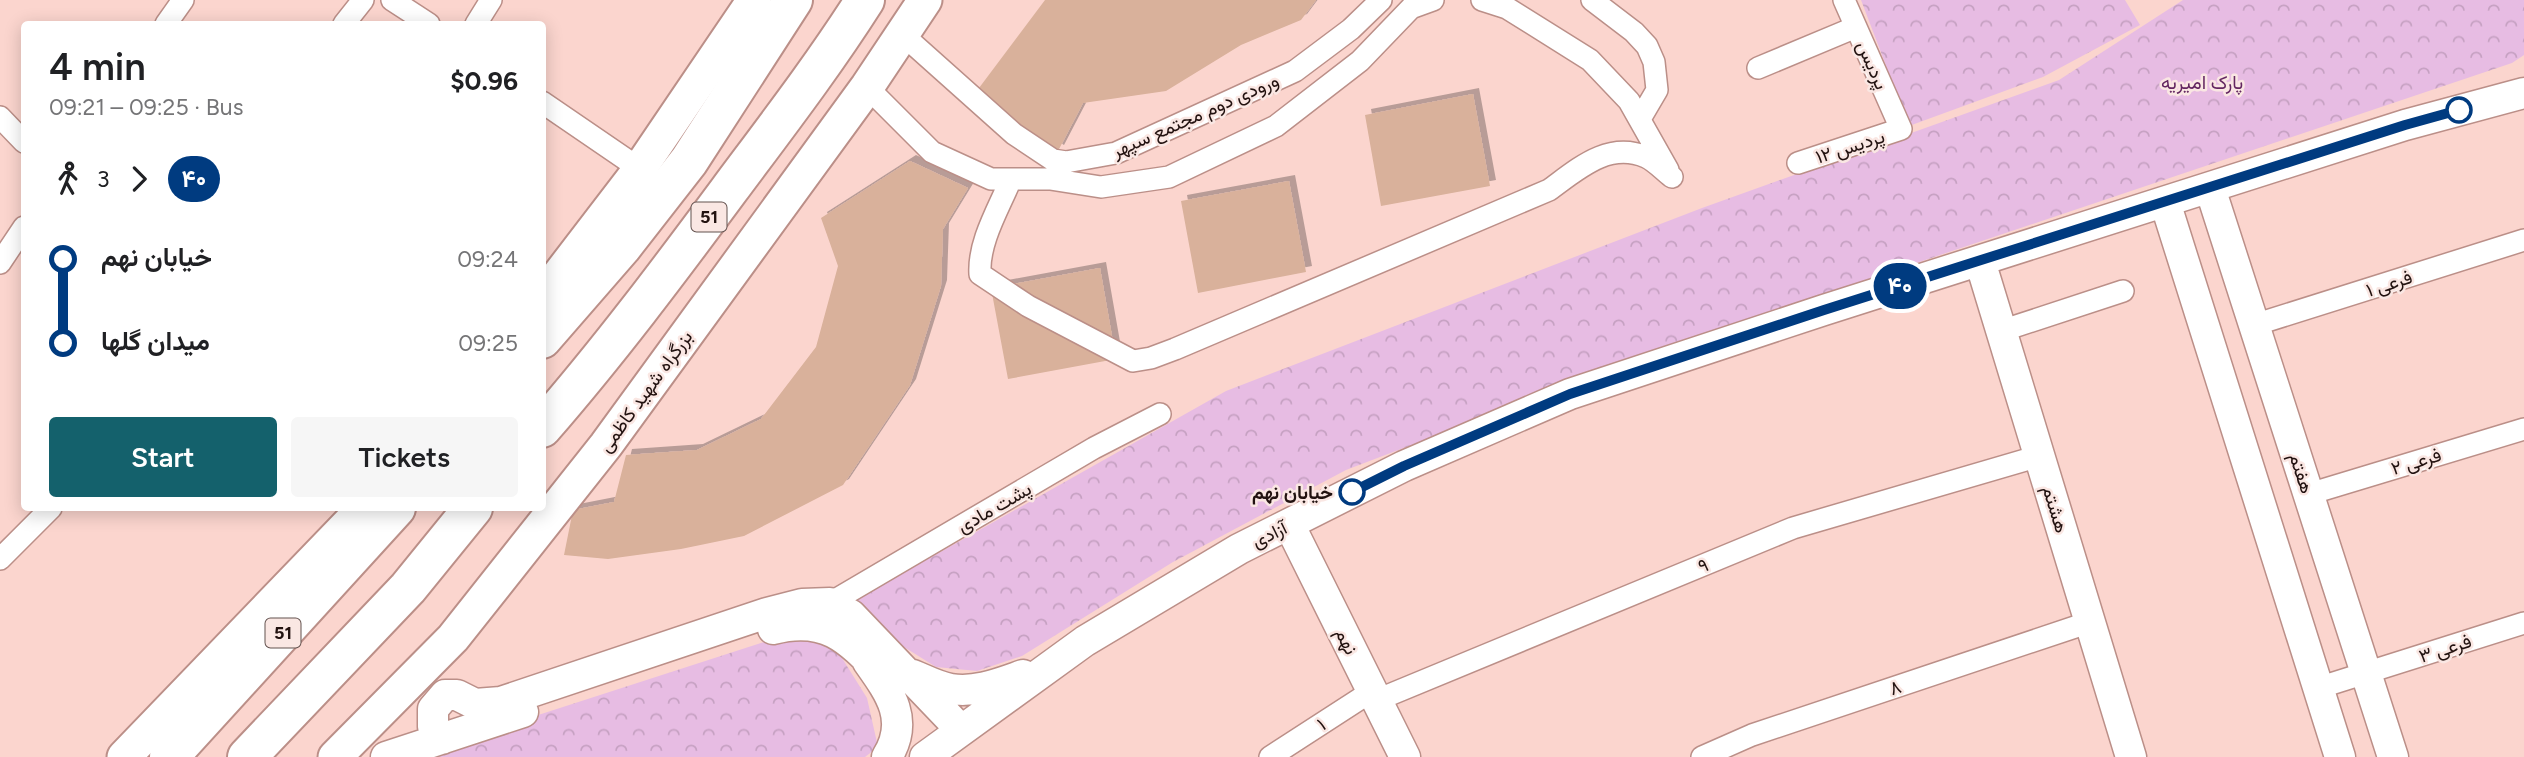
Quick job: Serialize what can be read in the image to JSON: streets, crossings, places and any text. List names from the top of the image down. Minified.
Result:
{"streets":{"highway":["51"],"main road":["بزرگراه شهید کاظمی"],"street":["پردیس","ورودی دوم مجتمع سپهر","پردیس ۱۲","فرعی ۱","فرعی ۲","هفتم","پشت مادی","هشتم","آزادی","۹","نهم","فرعی ۳","۸","۱"]},"crossings":[["پردیس","پردیس ۱۲"],["ورودی دوم مجتمع سپهر","بزرگراه شهید کاظمی"],["فرعی ۱","هفتم"],["فرعی ۲","هفتم"],["هفتم","آزادی"],["هفتم","فرعی ۳"],["هشتم","آزادی"],["هشتم","۹"],["هشتم","۸"],["آزادی","نهم"],["۹","نهم"],["۹","۱"],["نهم","۱"]],"parks":["پارک امیریه"],"places":["خیابان نهم"],"lines":["bus line ۴۰"],"page":{"on_map":"۴۰","heading":["4 min","09:21 – 09:25 · Bus","$0.96"],"legs":["3","۴۰"],"list":[{"name":"خیابان نهم","value":"09:24"},{"name":"میدان گلها","value":"09:25"}],"buttons":["Start","Tickets"]}}
